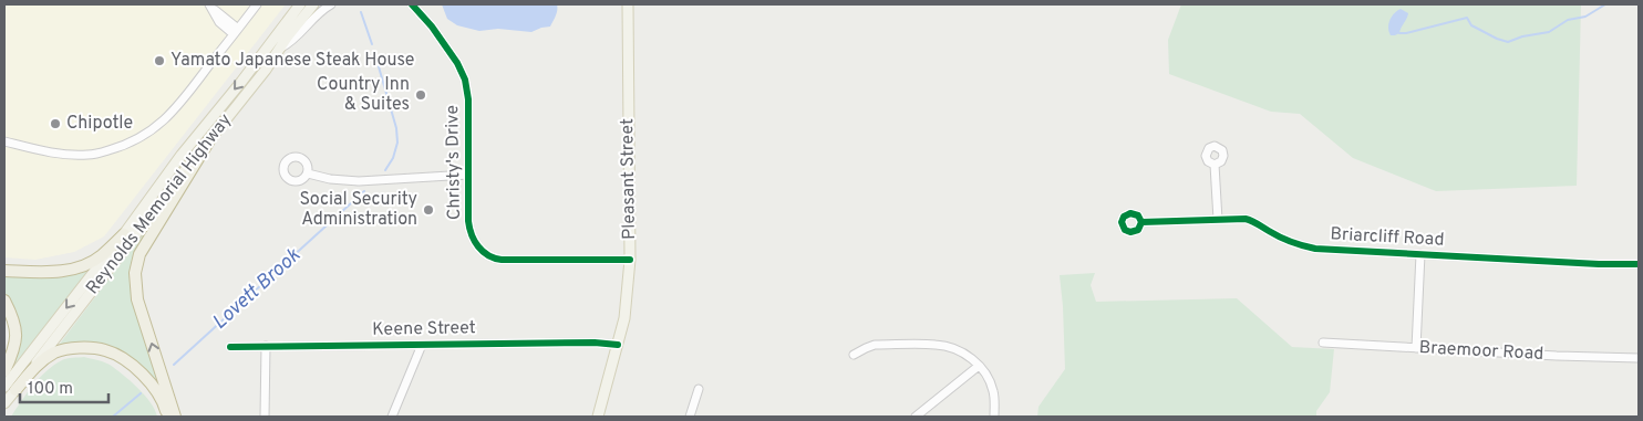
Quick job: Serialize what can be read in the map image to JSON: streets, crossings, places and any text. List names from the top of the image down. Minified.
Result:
{"streets":{"main road":["Pleasant Street","Reynolds Memorial Highway"],"street":["Christy's Drive","Briarcliff Road","Keene Street","Braemoor Road"]},"crossings":[["Christy's Drive","Pleasant Street"],["Pleasant Street","Keene Street"]],"water":["Lovett Brook"],"places":["Yamato Japanese Steak House","Country Inn & Suites","Chipotle","Social Security Administration"],"scale_bar":"100 m"}
